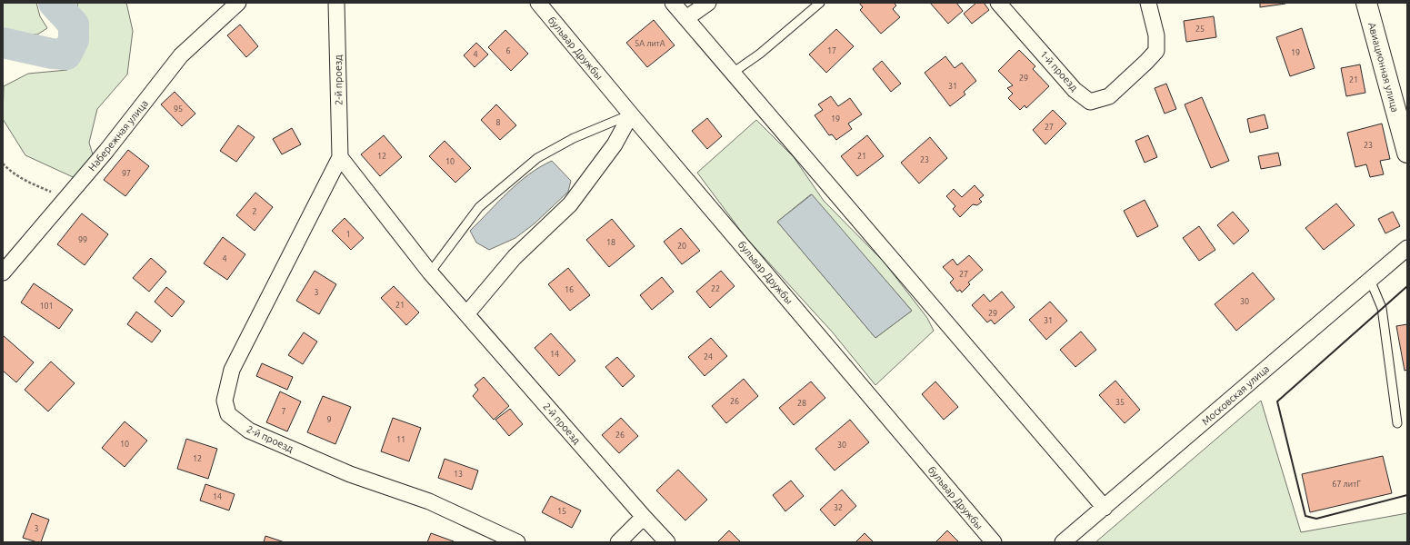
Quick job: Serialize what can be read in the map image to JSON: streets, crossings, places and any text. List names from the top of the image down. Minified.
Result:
{"streets":{"street":["бульвар Дружбы","Авиационная улица","1-й проезд","2-й проезд","Набережная улица","Московская улица"]},"house_numbers":["25","5А литА","6","17","19","4","29","21","31","95","19","8","27","23","12","21","23","10","97","2","1","99","18","20","4","27","22","16","3","30","21","101","29","31","14","24","26","35","28","7","9","26","11","10","30","12","13","67 литГ","14","32","15","3"]}
